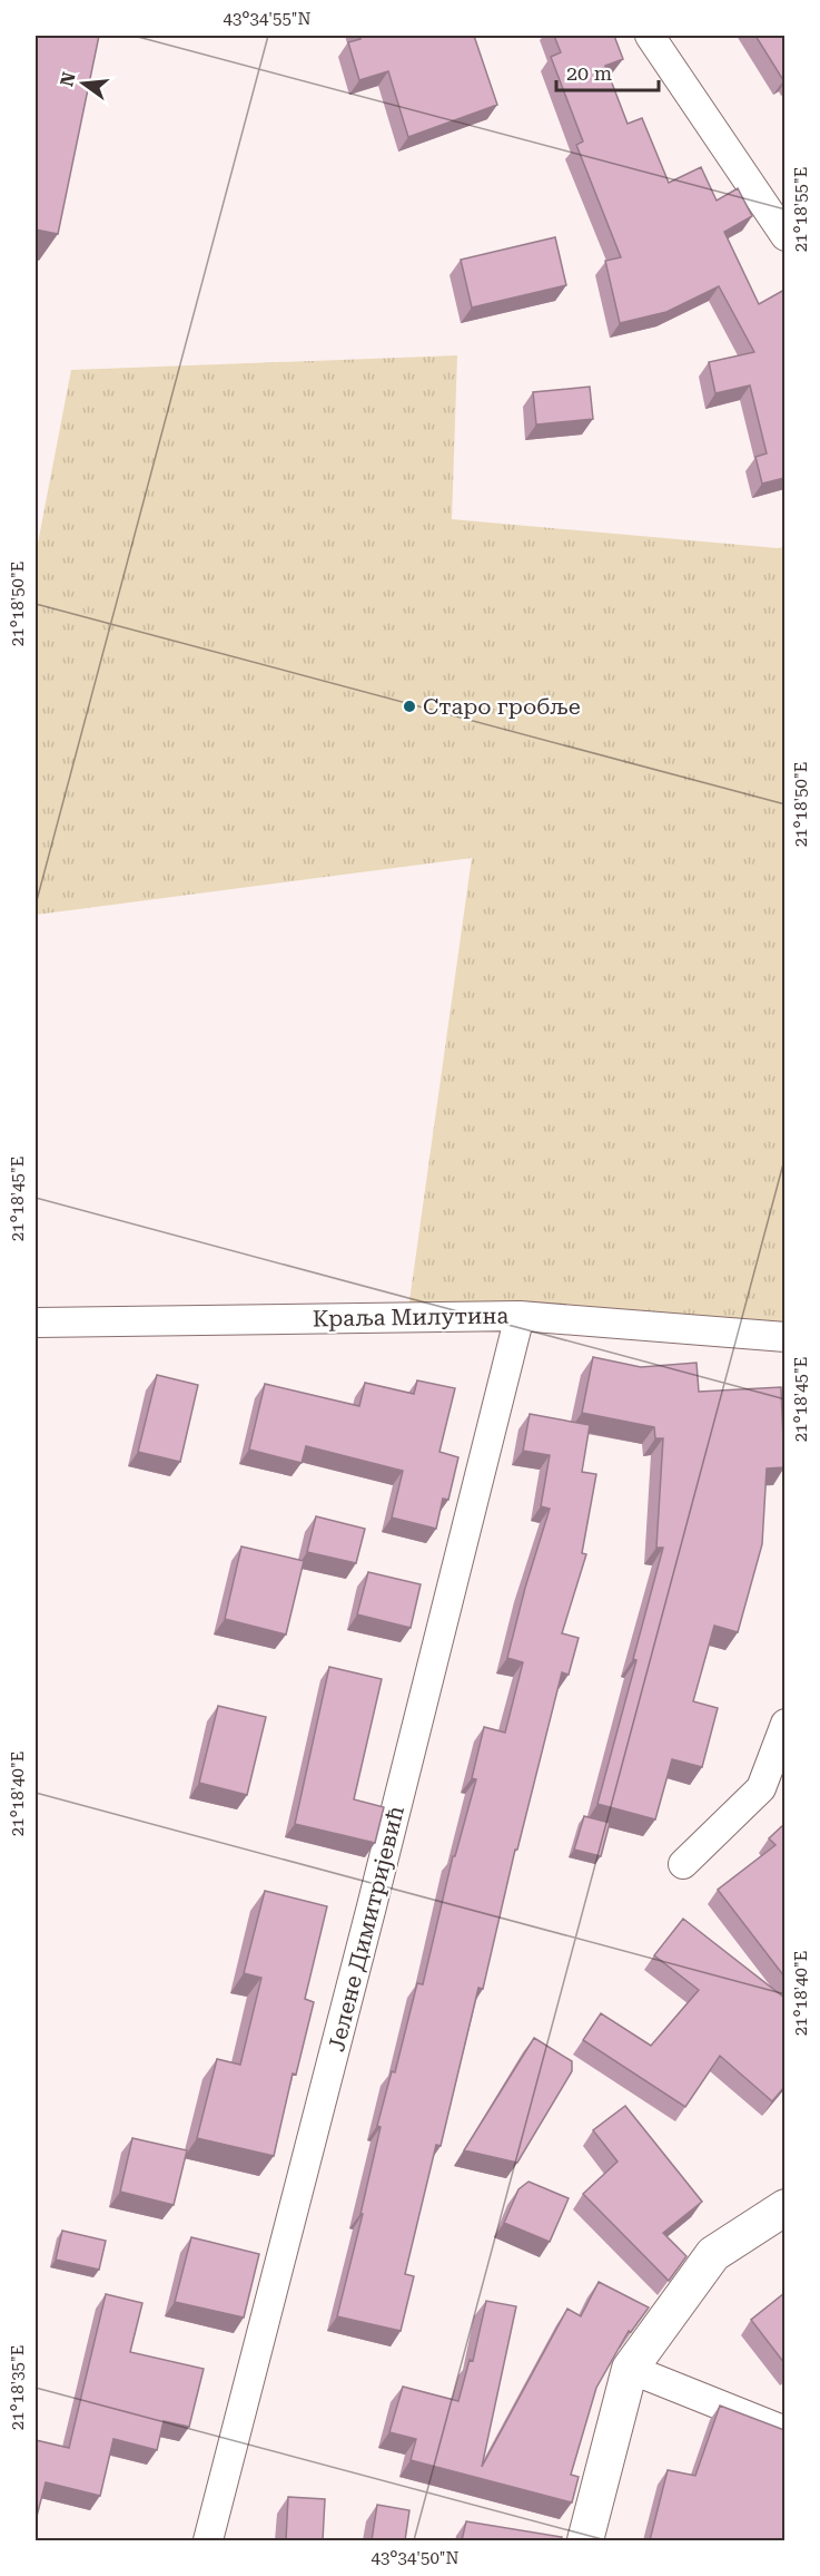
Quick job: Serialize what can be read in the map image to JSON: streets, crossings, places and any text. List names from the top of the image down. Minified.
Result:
{"streets":{"street":["Краља Милутина","Јелене Димитријевић"]},"crossings":[["Краља Милутина","Јелене Димитријевић"]],"places":["Старо гробље"],"scale_bar":"20 m","north":"left","coordinates":["43°34'55\"N","21°18'55\"E","21°18'50\"E","21°18'45\"E","21°18'40\"E","21°18'35\"E","43°34'50\"N"]}
